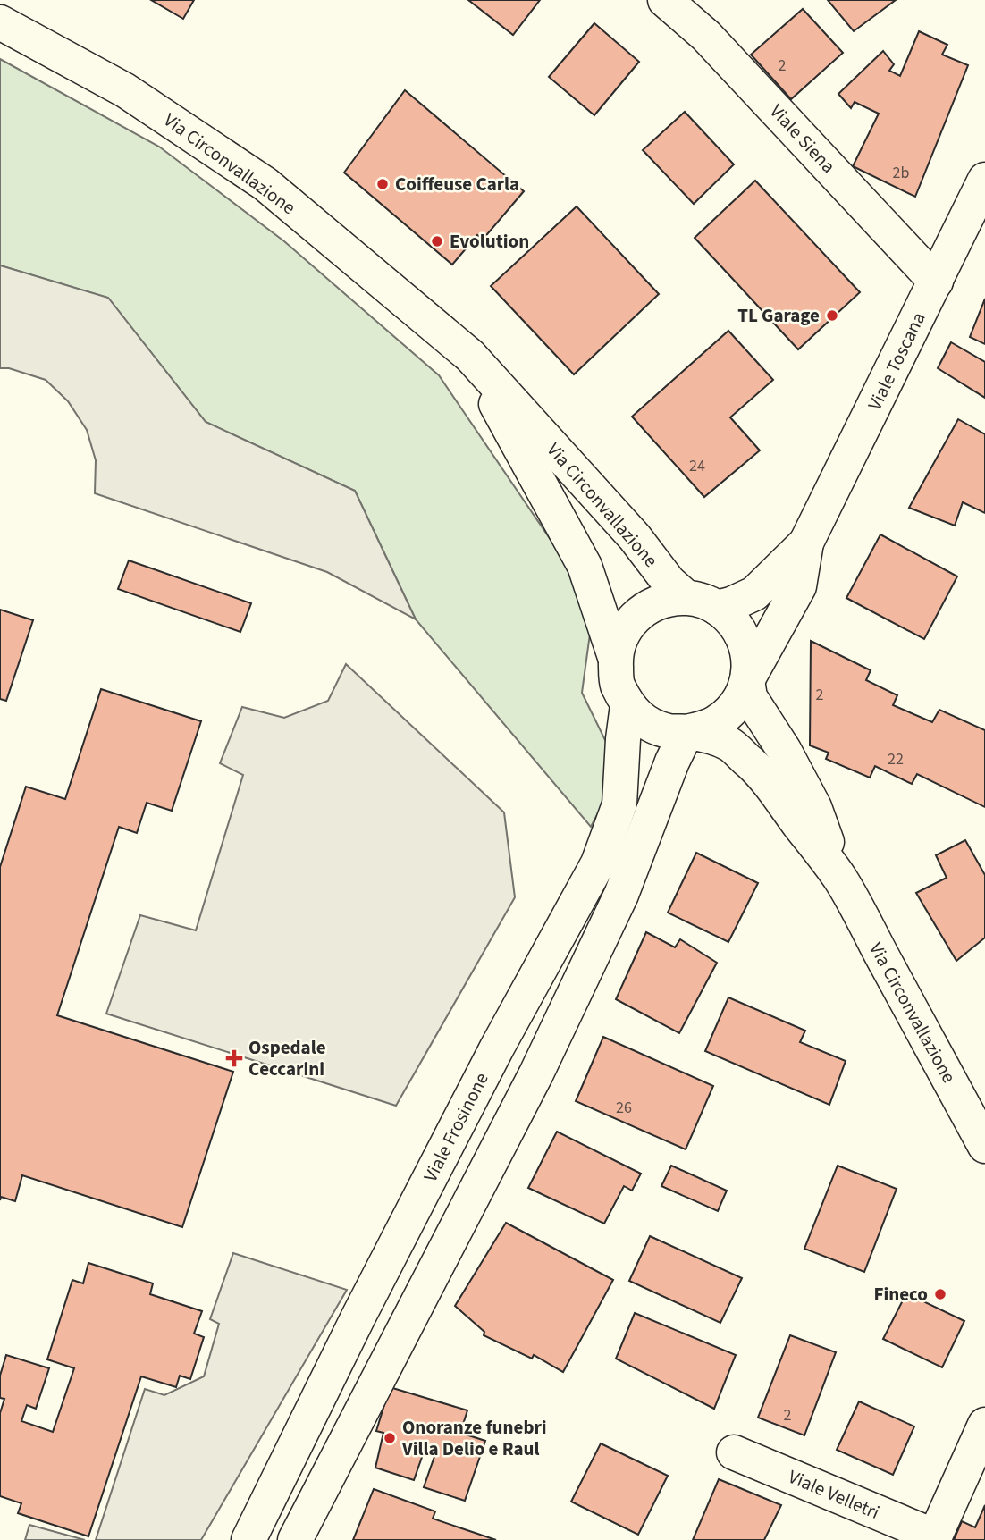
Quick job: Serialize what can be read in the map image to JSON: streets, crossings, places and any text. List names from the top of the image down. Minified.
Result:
{"streets":{"street":["Viale Siena","Via Circonvallazione","Viale Toscana","Viale Frosinone","Viale Velletri"]},"crossings":[["Viale Siena","Viale Toscana"],["Via Circonvallazione","Viale Toscana"],["Via Circonvallazione","Viale Frosinone"],["Viale Toscana","Viale Frosinone"]],"places":{"other":["Coiffeuse Carla","Evolution","TL Garage","Fineco","Onoranze funebri Villa Delio e Raul"],"health":["Ospedale Ceccarini"]},"house_numbers":["2","2b","24","2","22","26","2"]}
